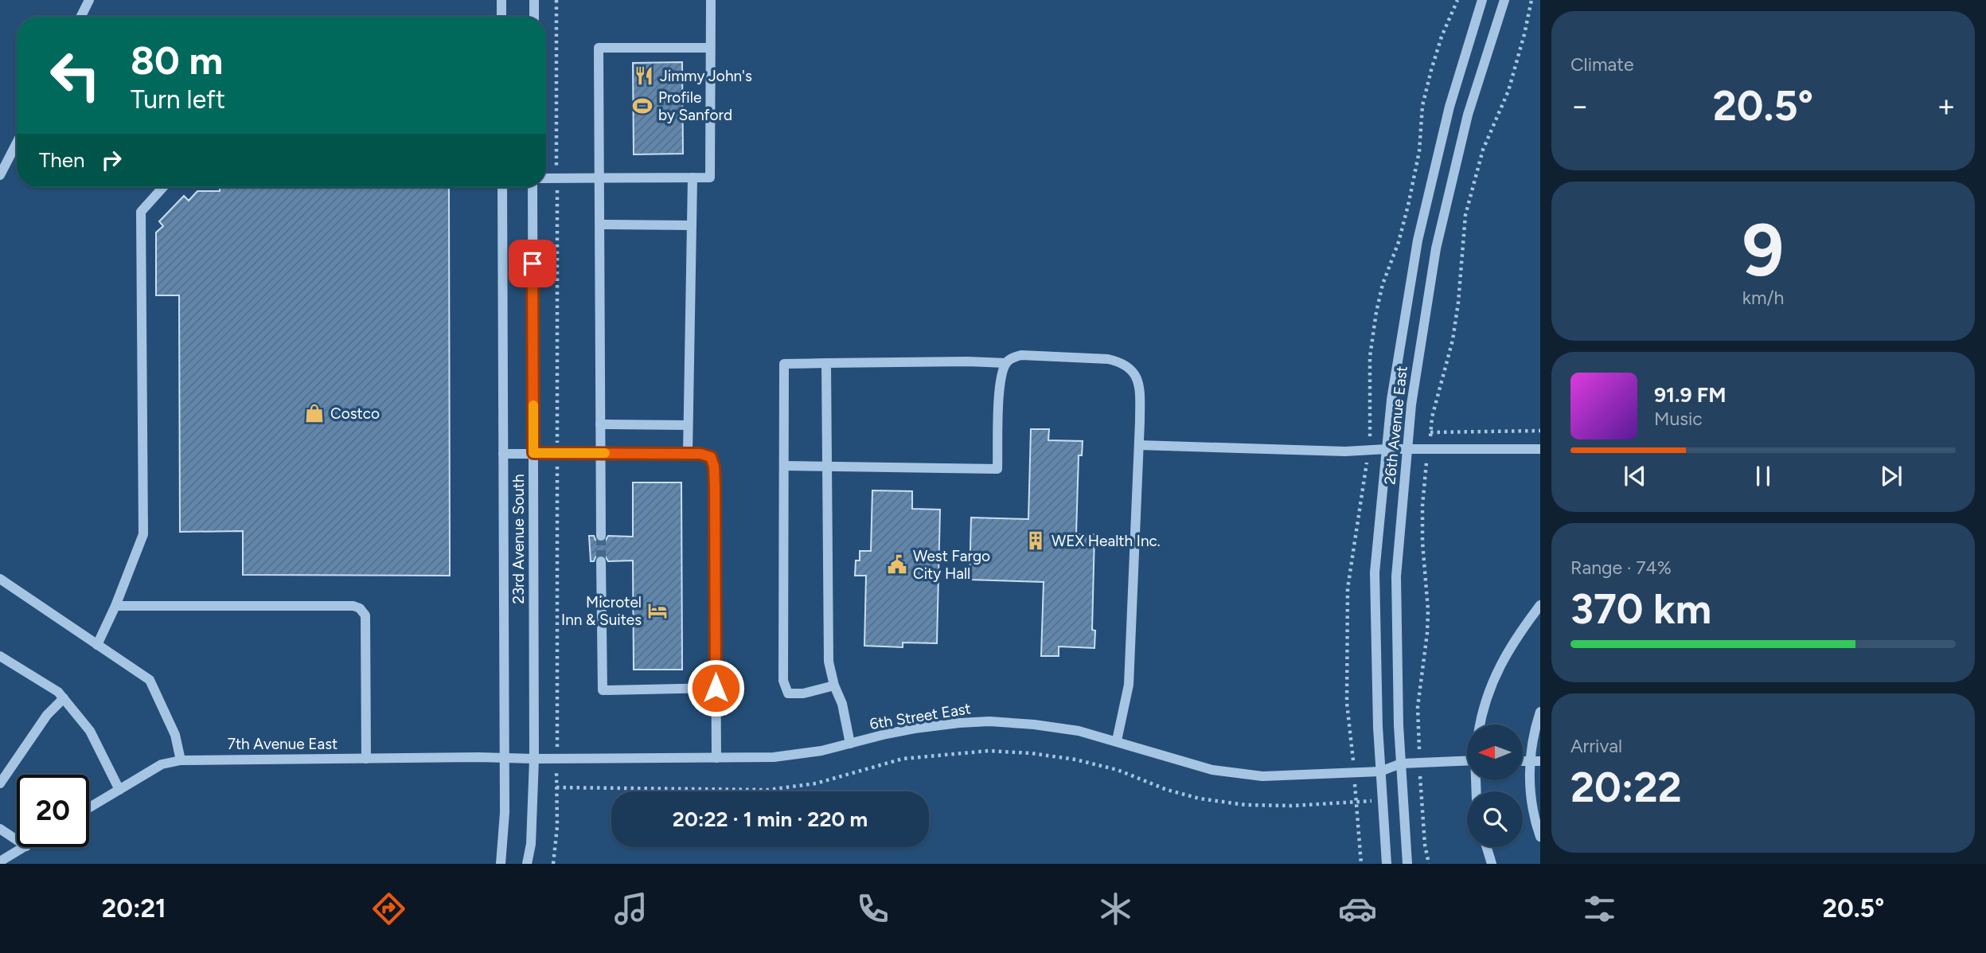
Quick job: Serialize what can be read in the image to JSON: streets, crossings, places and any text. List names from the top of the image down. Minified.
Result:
{"streets":{"street":["26th Avenue East","23rd Avenue South","6th Street East","7th Avenue East"]},"crossings":[["26th Avenue East","6th Street East"],["23rd Avenue South","6th Street East"],["23rd Avenue South","7th Avenue East"],["6th Street East","7th Avenue East"]],"places":{"restaurant":["Jimmy John's"],"sports":["Profile by Sanford"],"shop":["Costco"],"building":["WEX Health Inc."],"public building":["West Fargo City Hall"],"hotel":["Microtel Inn & Suites"]},"north":"left","page":{"tile":["Climate",["9","km/h"],["Range · 74%","370 km"],["Arrival","20:22"]],"turn":["80 m","Turn left"],"heat":["−","20.5°","+"],"then":"Then","song":["91.9 FM","Music"],"limit":"20","trip":"20:22 · 1 min · 220 m","tabs":["20:21","20.5°"]}}
